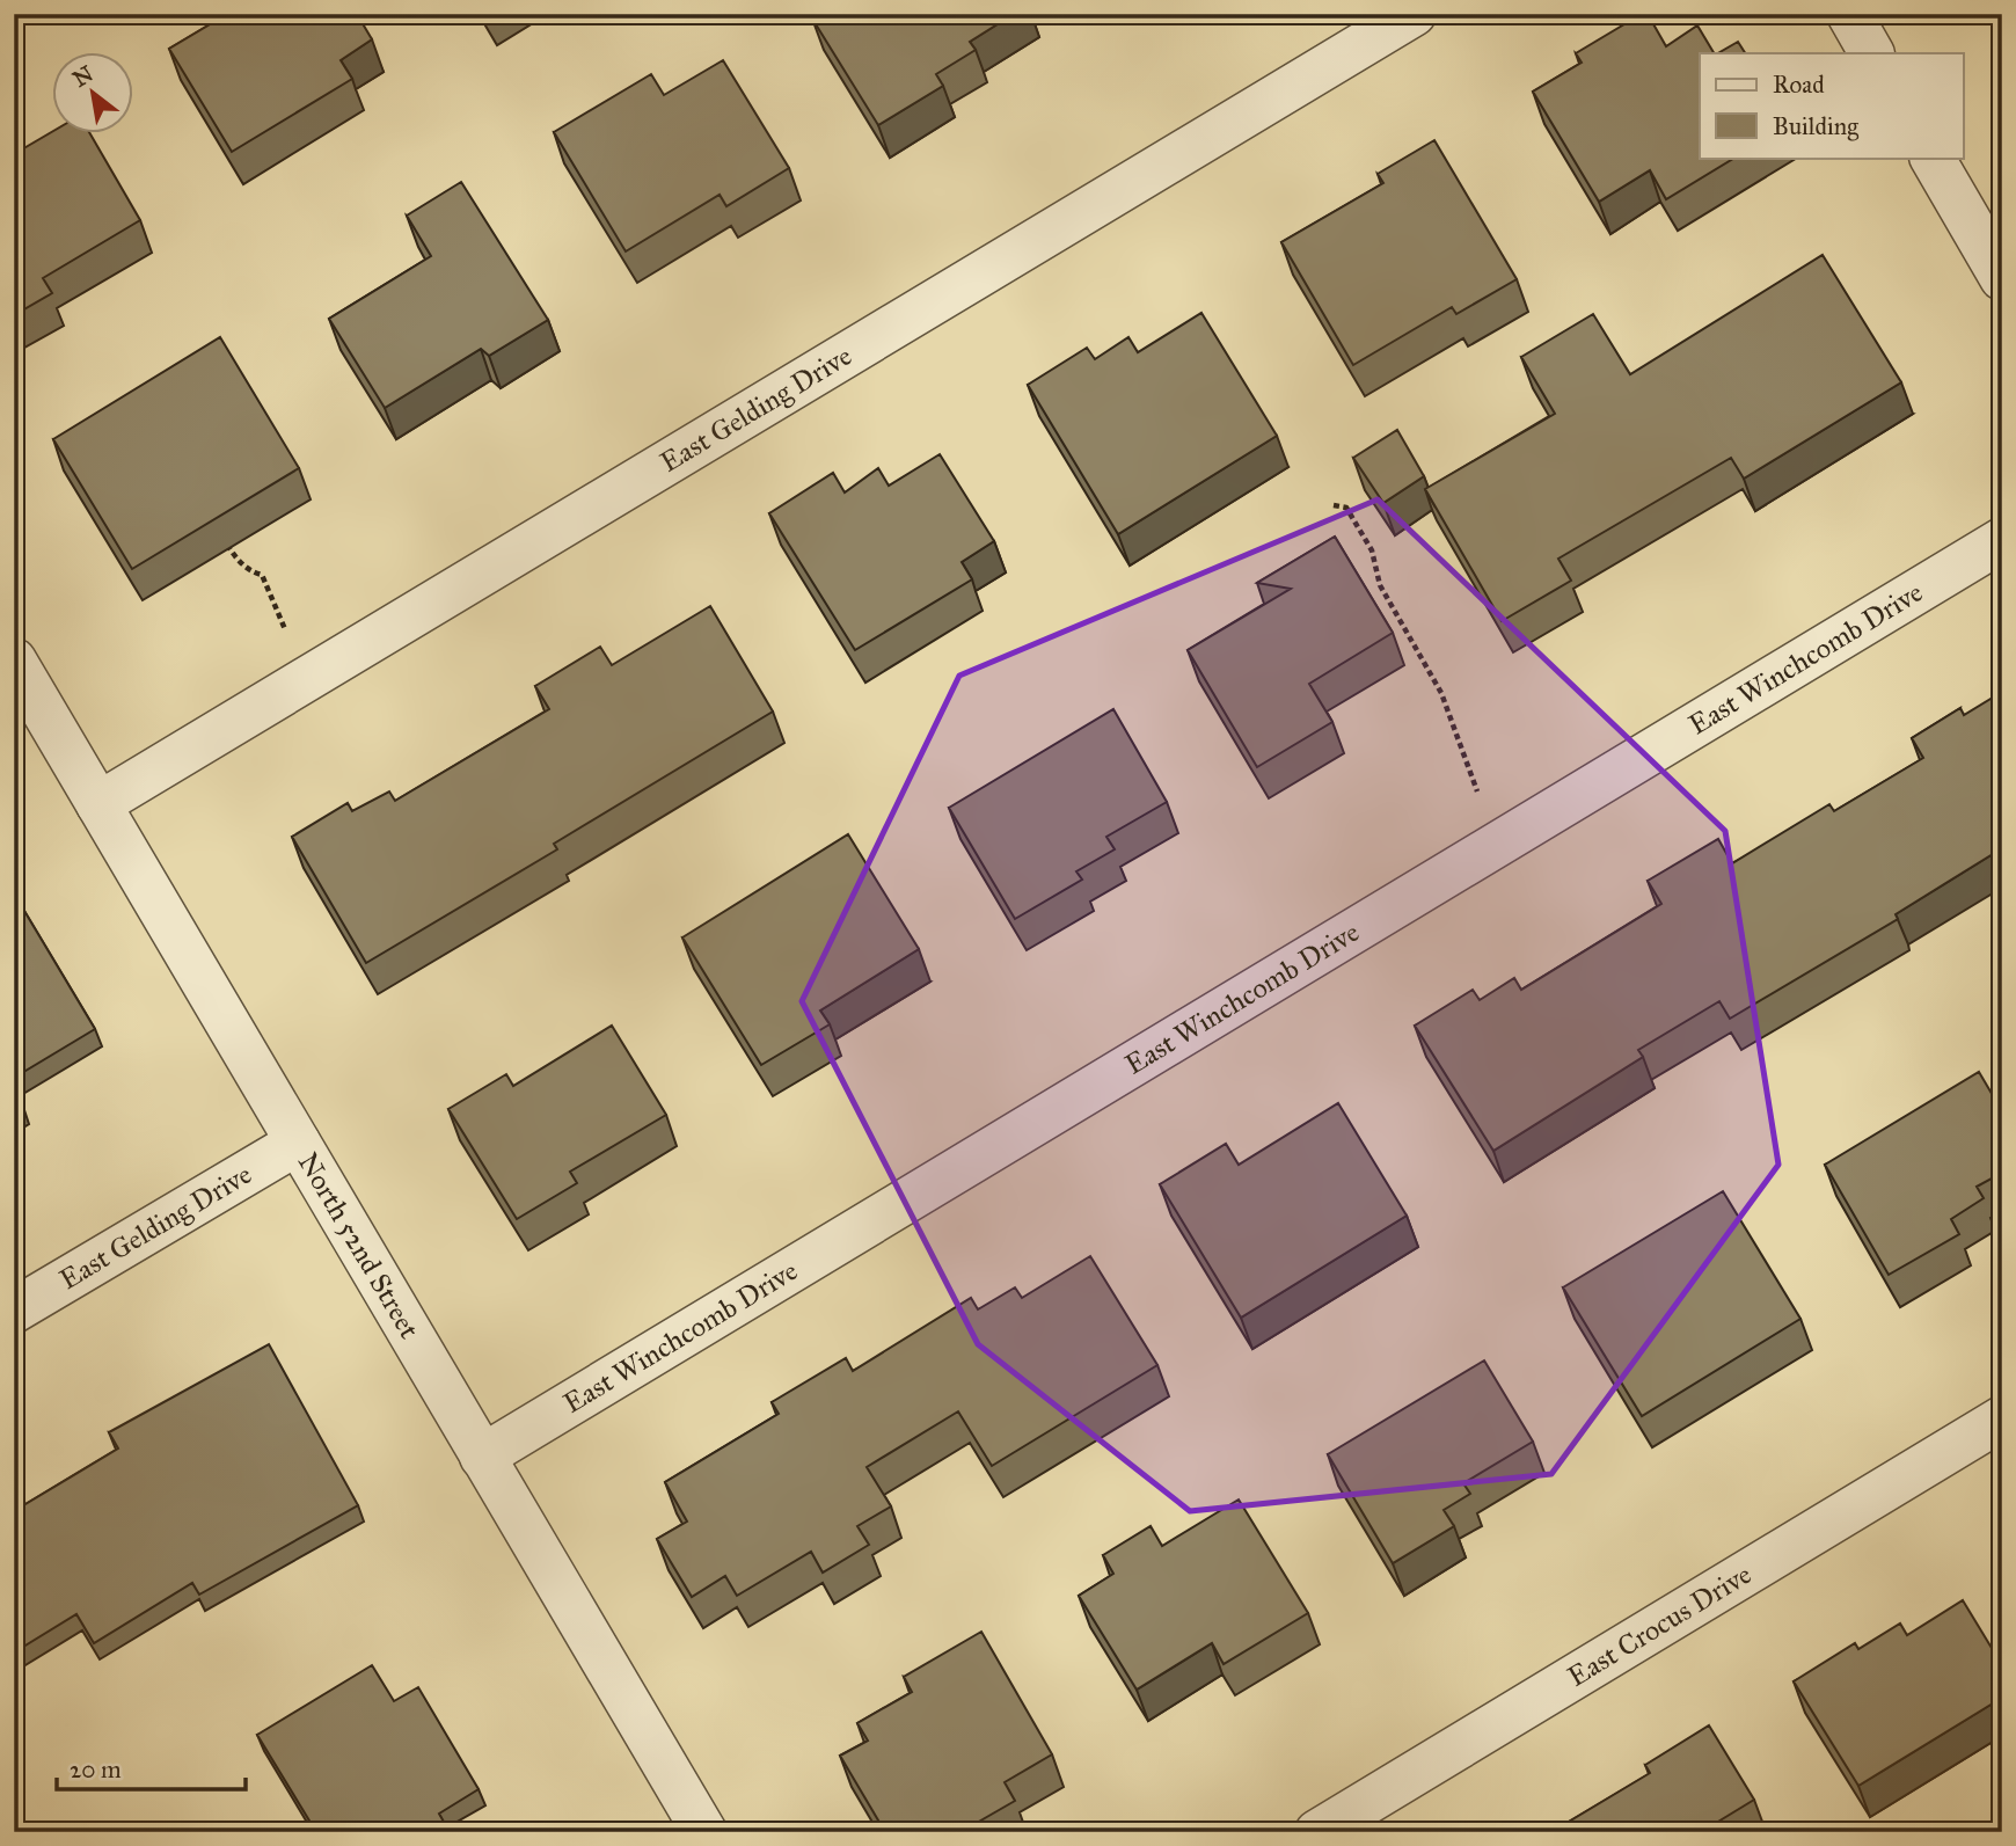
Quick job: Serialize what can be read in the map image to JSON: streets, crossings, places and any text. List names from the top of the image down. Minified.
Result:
{"streets":{"street":["East Gelding Drive","East Winchcomb Drive","North 52nd Street","East Crocus Drive"]},"crossings":[["East Gelding Drive","North 52nd Street"],["East Winchcomb Drive","North 52nd Street"]],"legend":["Road","Building"],"scale_bar":"20 m","north":"top left"}
